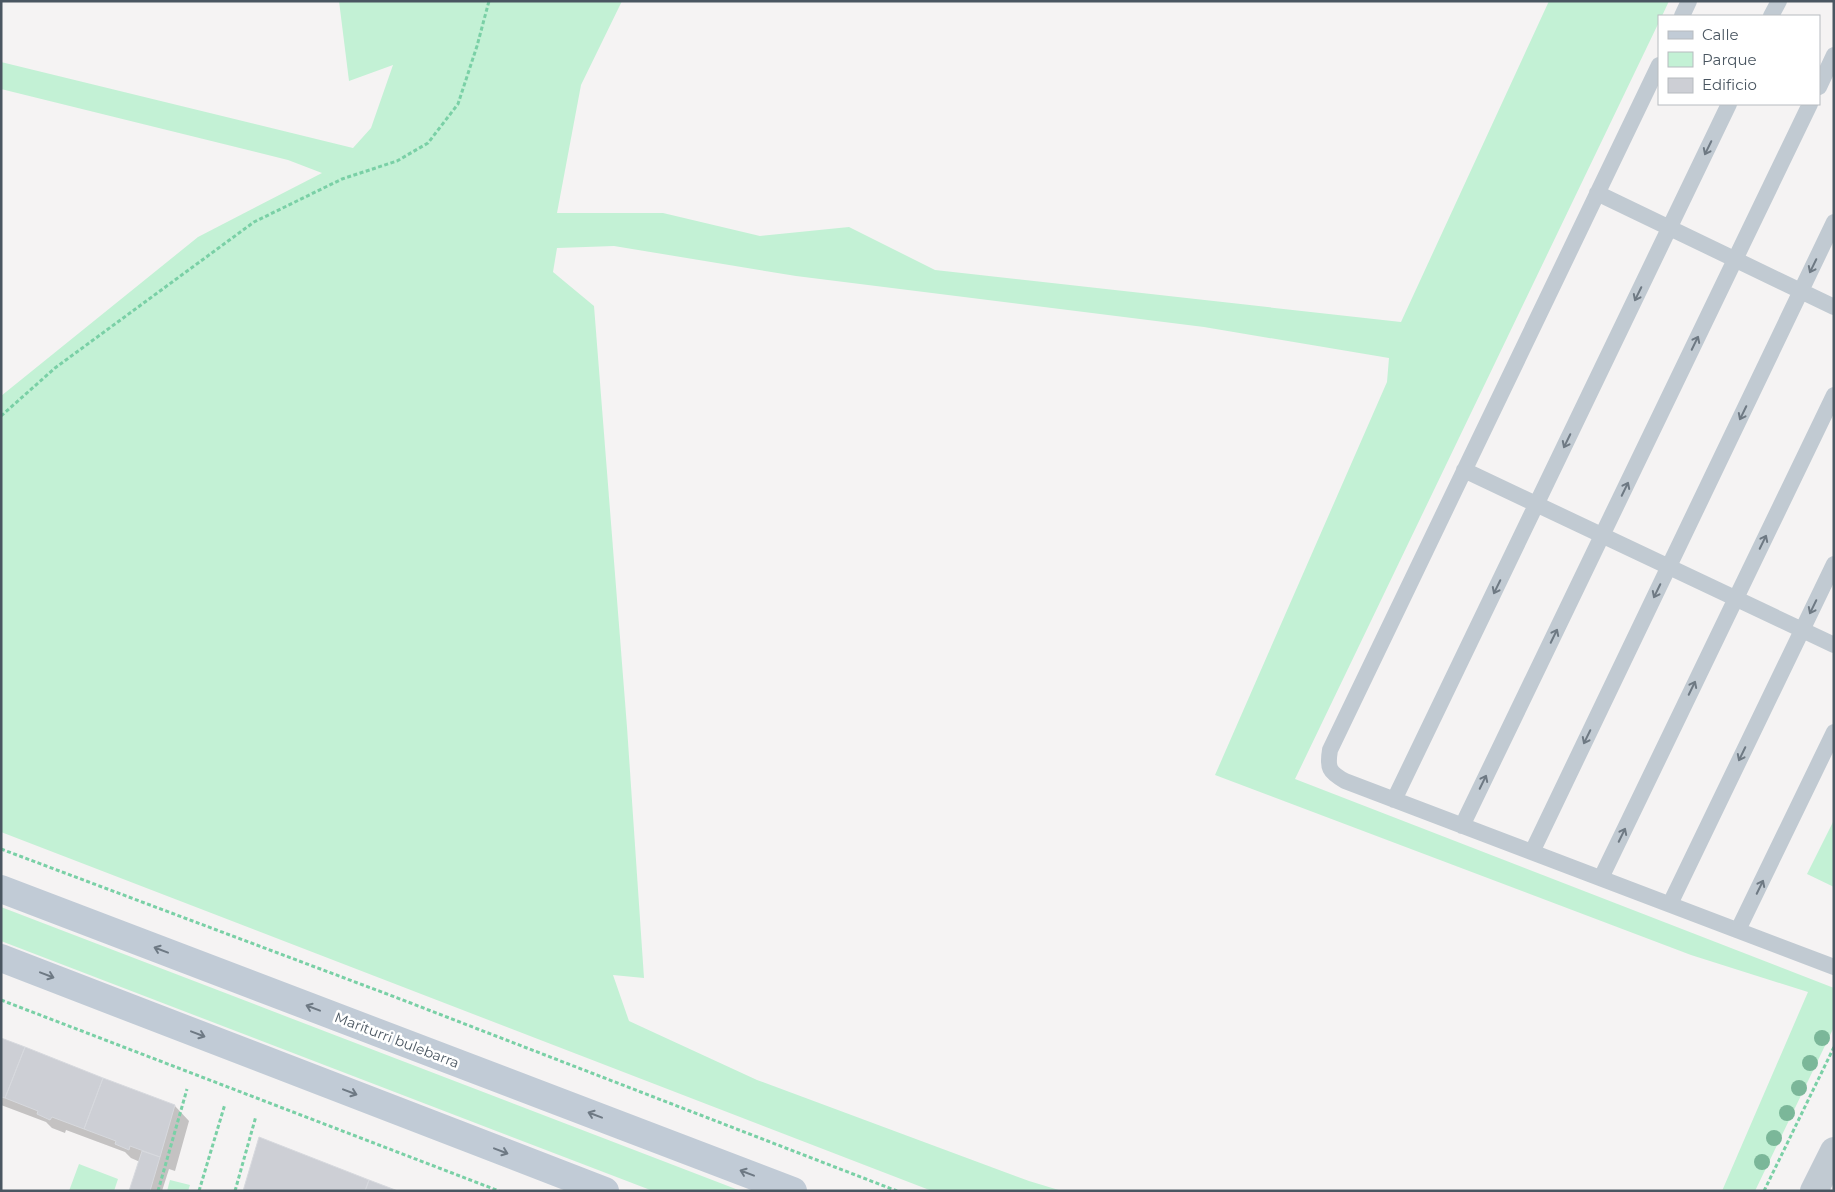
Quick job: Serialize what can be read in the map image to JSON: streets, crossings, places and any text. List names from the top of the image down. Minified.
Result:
{"streets":{"main road":["Mariturri bulebarra"]},"legend":["Calle","Parque","Edificio"]}
